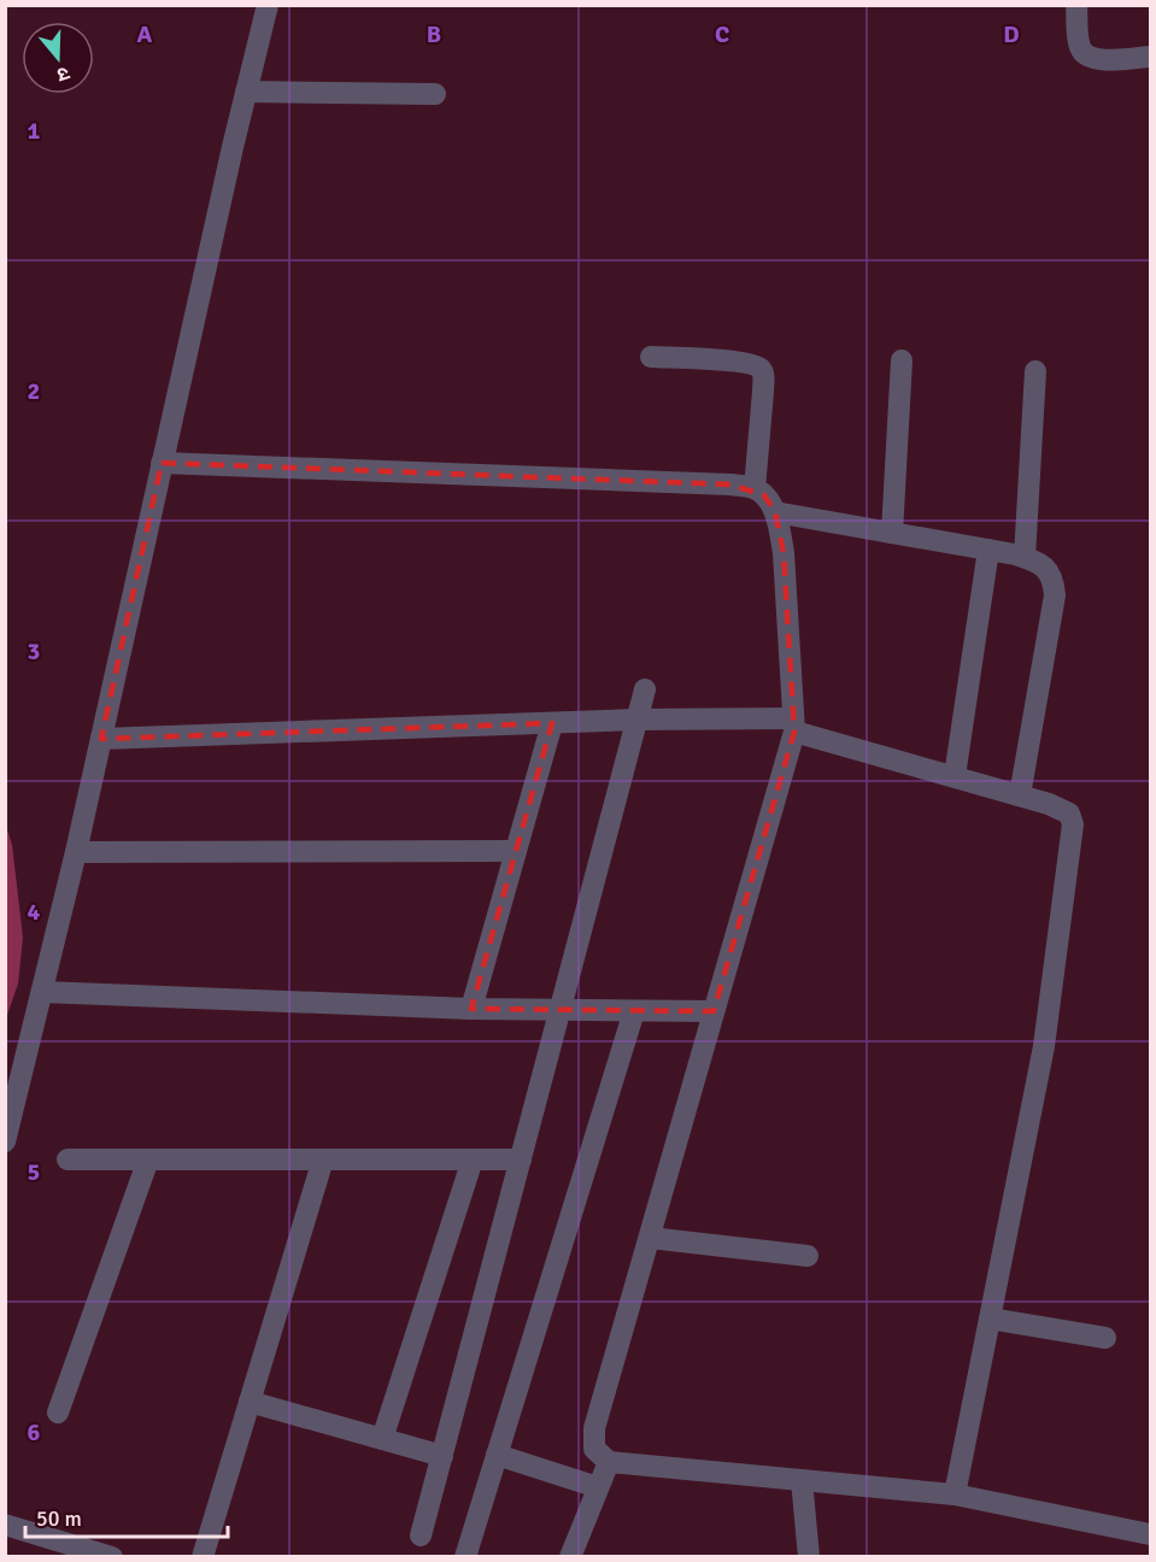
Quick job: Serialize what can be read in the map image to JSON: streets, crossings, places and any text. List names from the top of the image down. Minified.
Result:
{"scale_bar":"50 m","north":"bottom","grid":{"columns":["A","B","C","D"],"rows":["1","2","3","4","5","6"]}}
